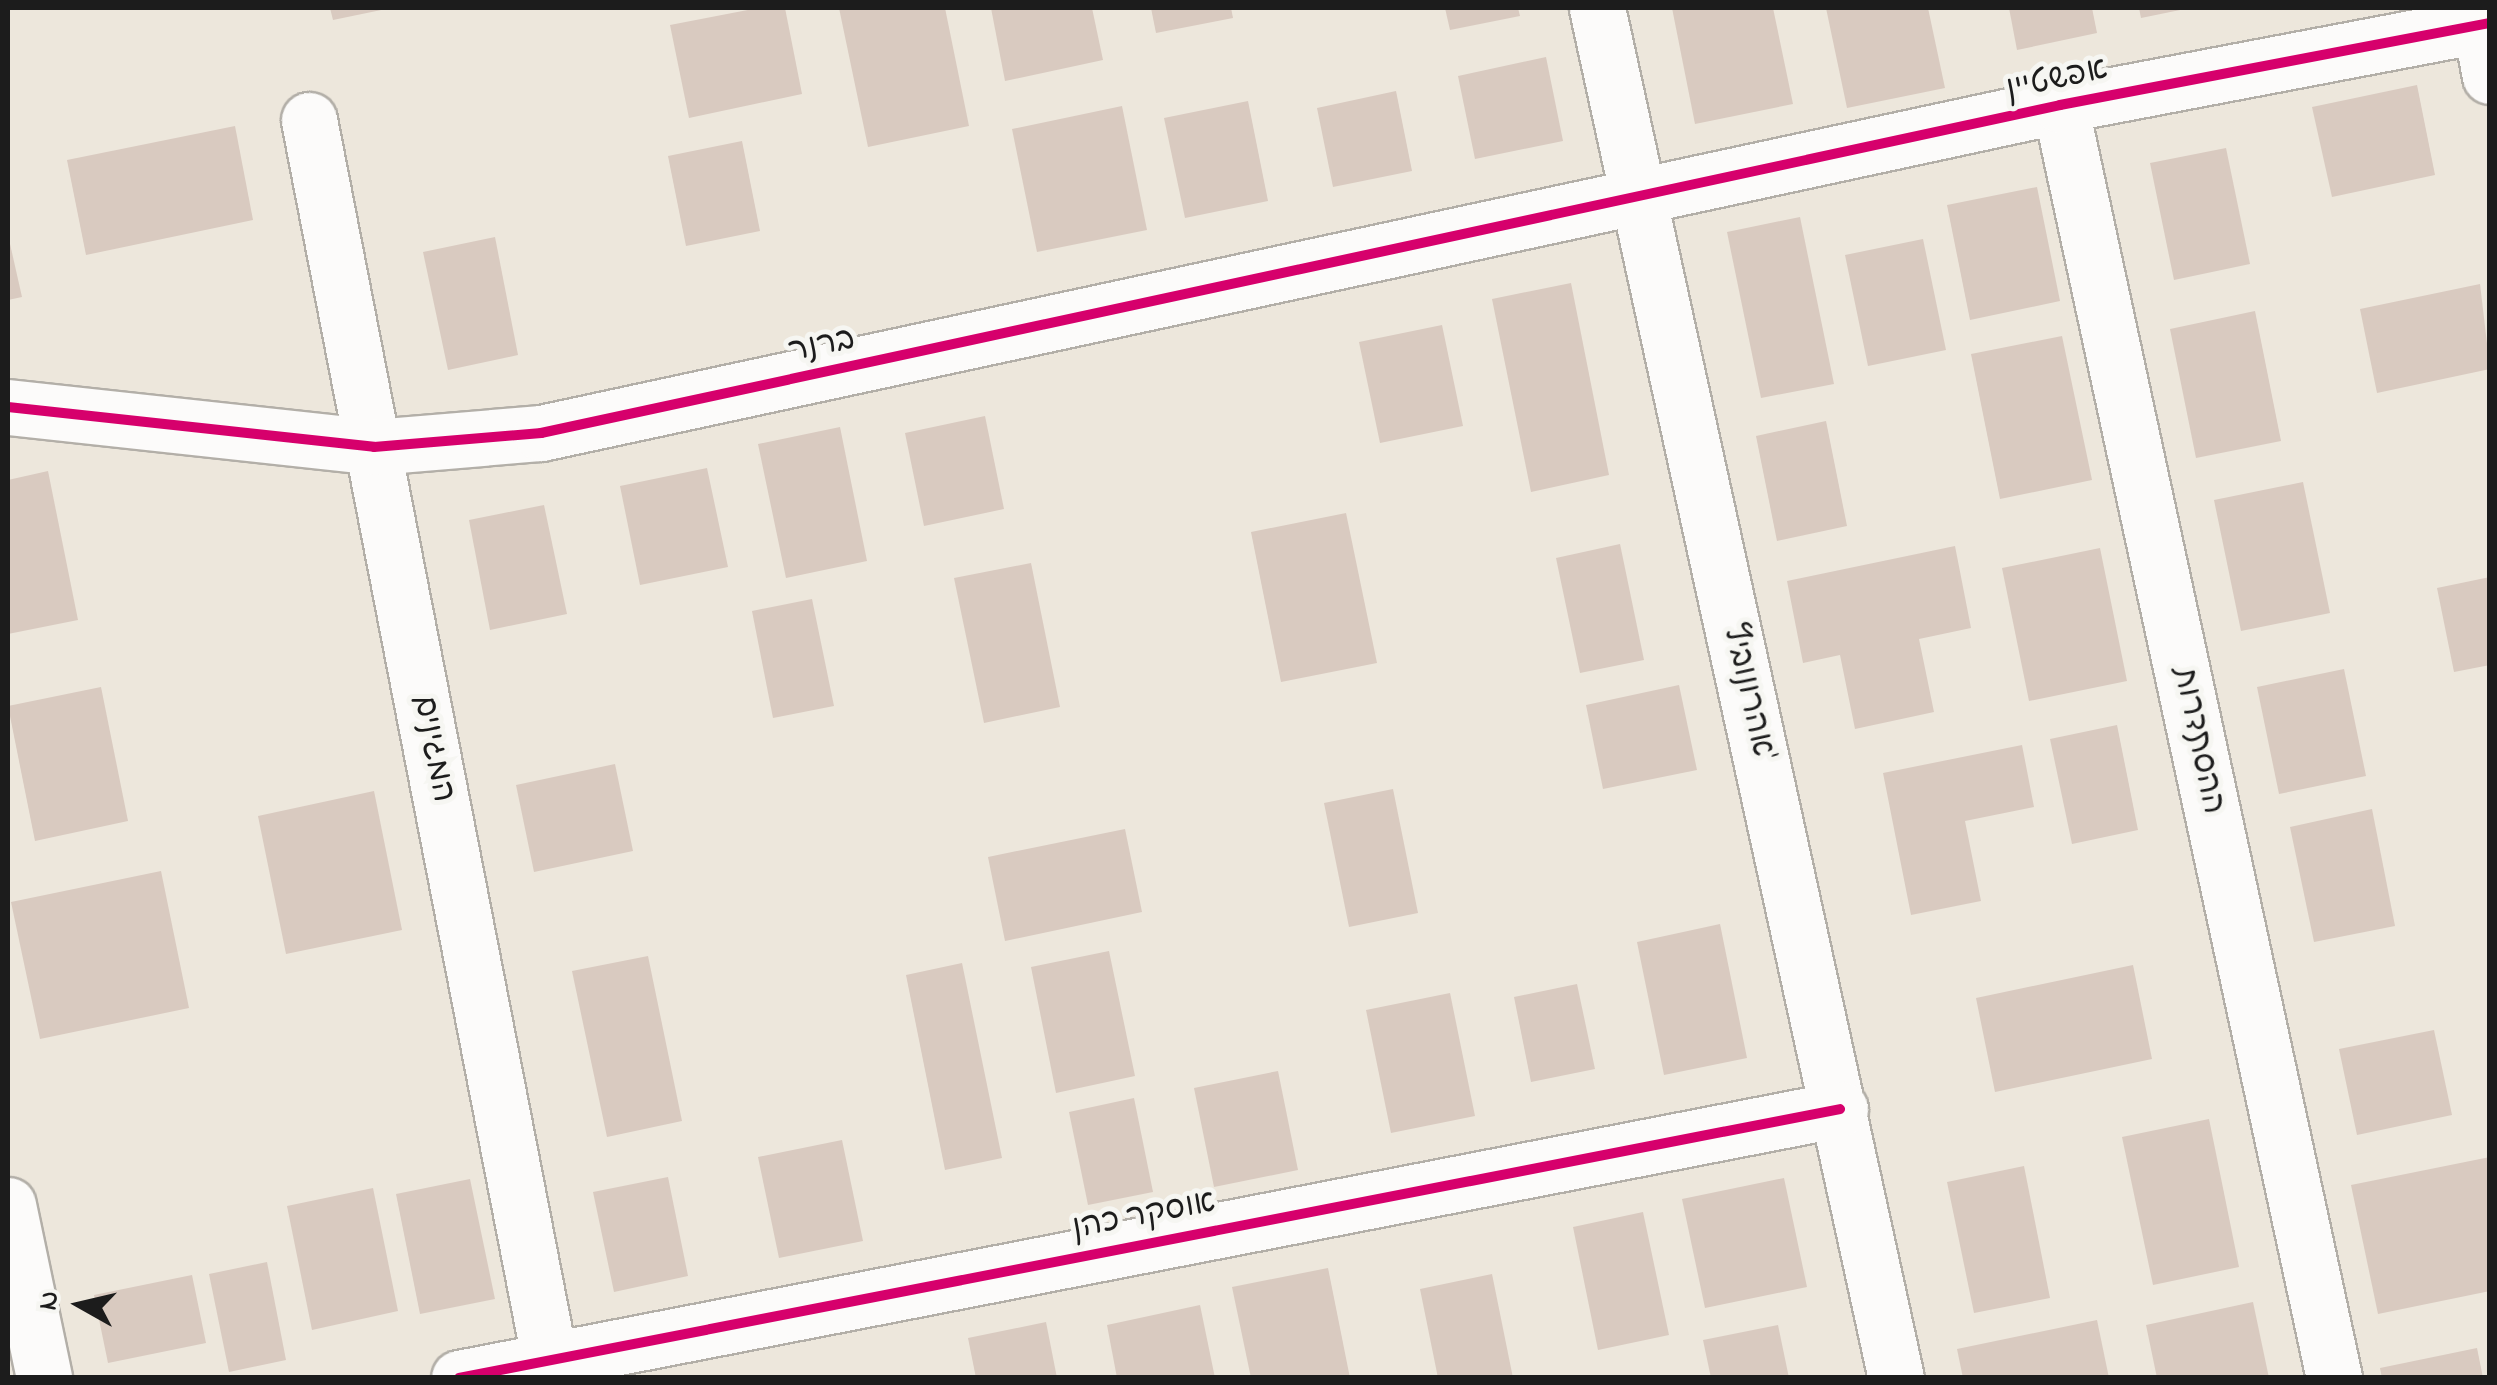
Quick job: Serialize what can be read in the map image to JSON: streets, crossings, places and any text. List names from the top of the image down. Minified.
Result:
{"streets":{"street":["אפשטיין","ברנר","אהרונוביץ'","ההסתדרות","המגינים","אוסקר כהן"]},"crossings":[["אפשטיין","ברנר"],["אפשטיין","אהרונוביץ'"],["אפשטיין","ההסתדרות"],["ברנר","אהרונוביץ'"],["ברנר","המגינים"],["אהרונוביץ'","אוסקר כהן"],["המגינים","אוסקר כהן"]],"north":"left"}
